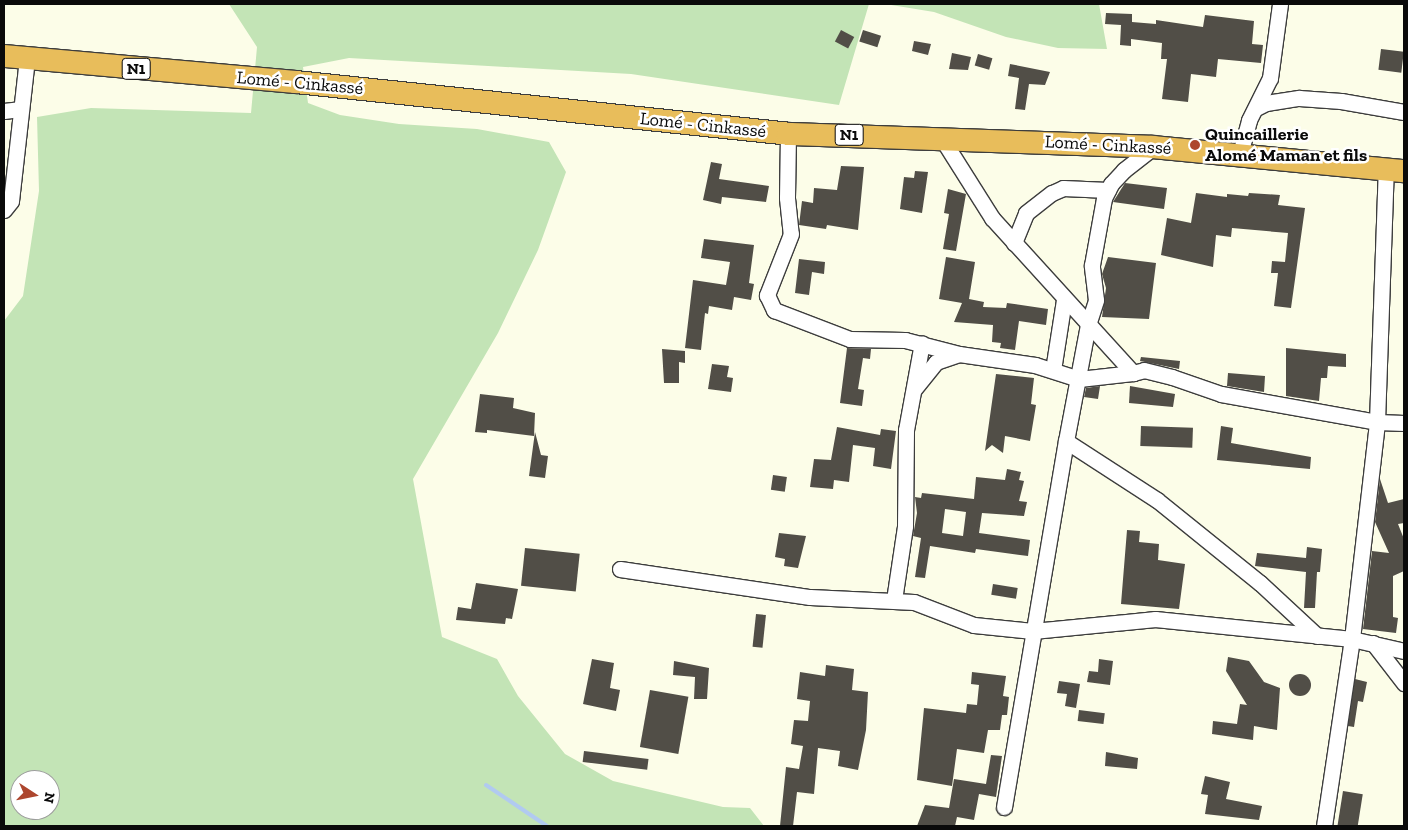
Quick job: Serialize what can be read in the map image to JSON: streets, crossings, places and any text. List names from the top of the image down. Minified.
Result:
{"streets":{"highway":["N1","Lomé - Cinkassé"]},"places":["Quincaillerie Alomé Maman et fils"],"north":"right"}
